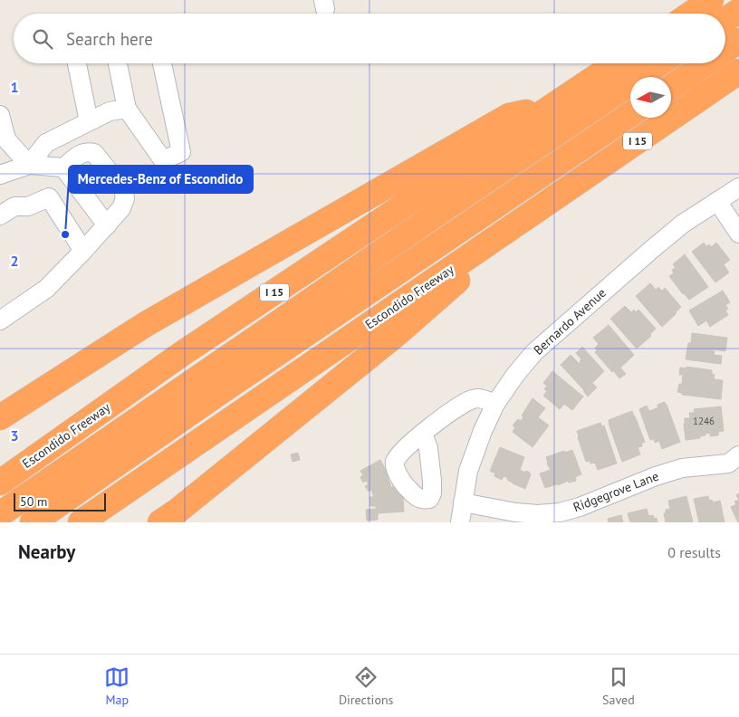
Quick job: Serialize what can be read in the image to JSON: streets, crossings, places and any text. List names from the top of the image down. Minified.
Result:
{"streets":{"highway":["I 15","Escondido Freeway"],"street":["Bernardo Avenue","Ridgegrove Lane"]},"crossings":[["Bernardo Avenue","Ridgegrove Lane"]],"places":["Mercedes-Benz of Escondido"],"house_numbers":["1246"],"scale_bar":"50 m","north":"left","page":{"search":"Search here","scale":"50 m","heading":["Nearby","0 results"],"nav":["Map","Directions","Saved"]},"grid":{"rows":["1","2","3"]}}
